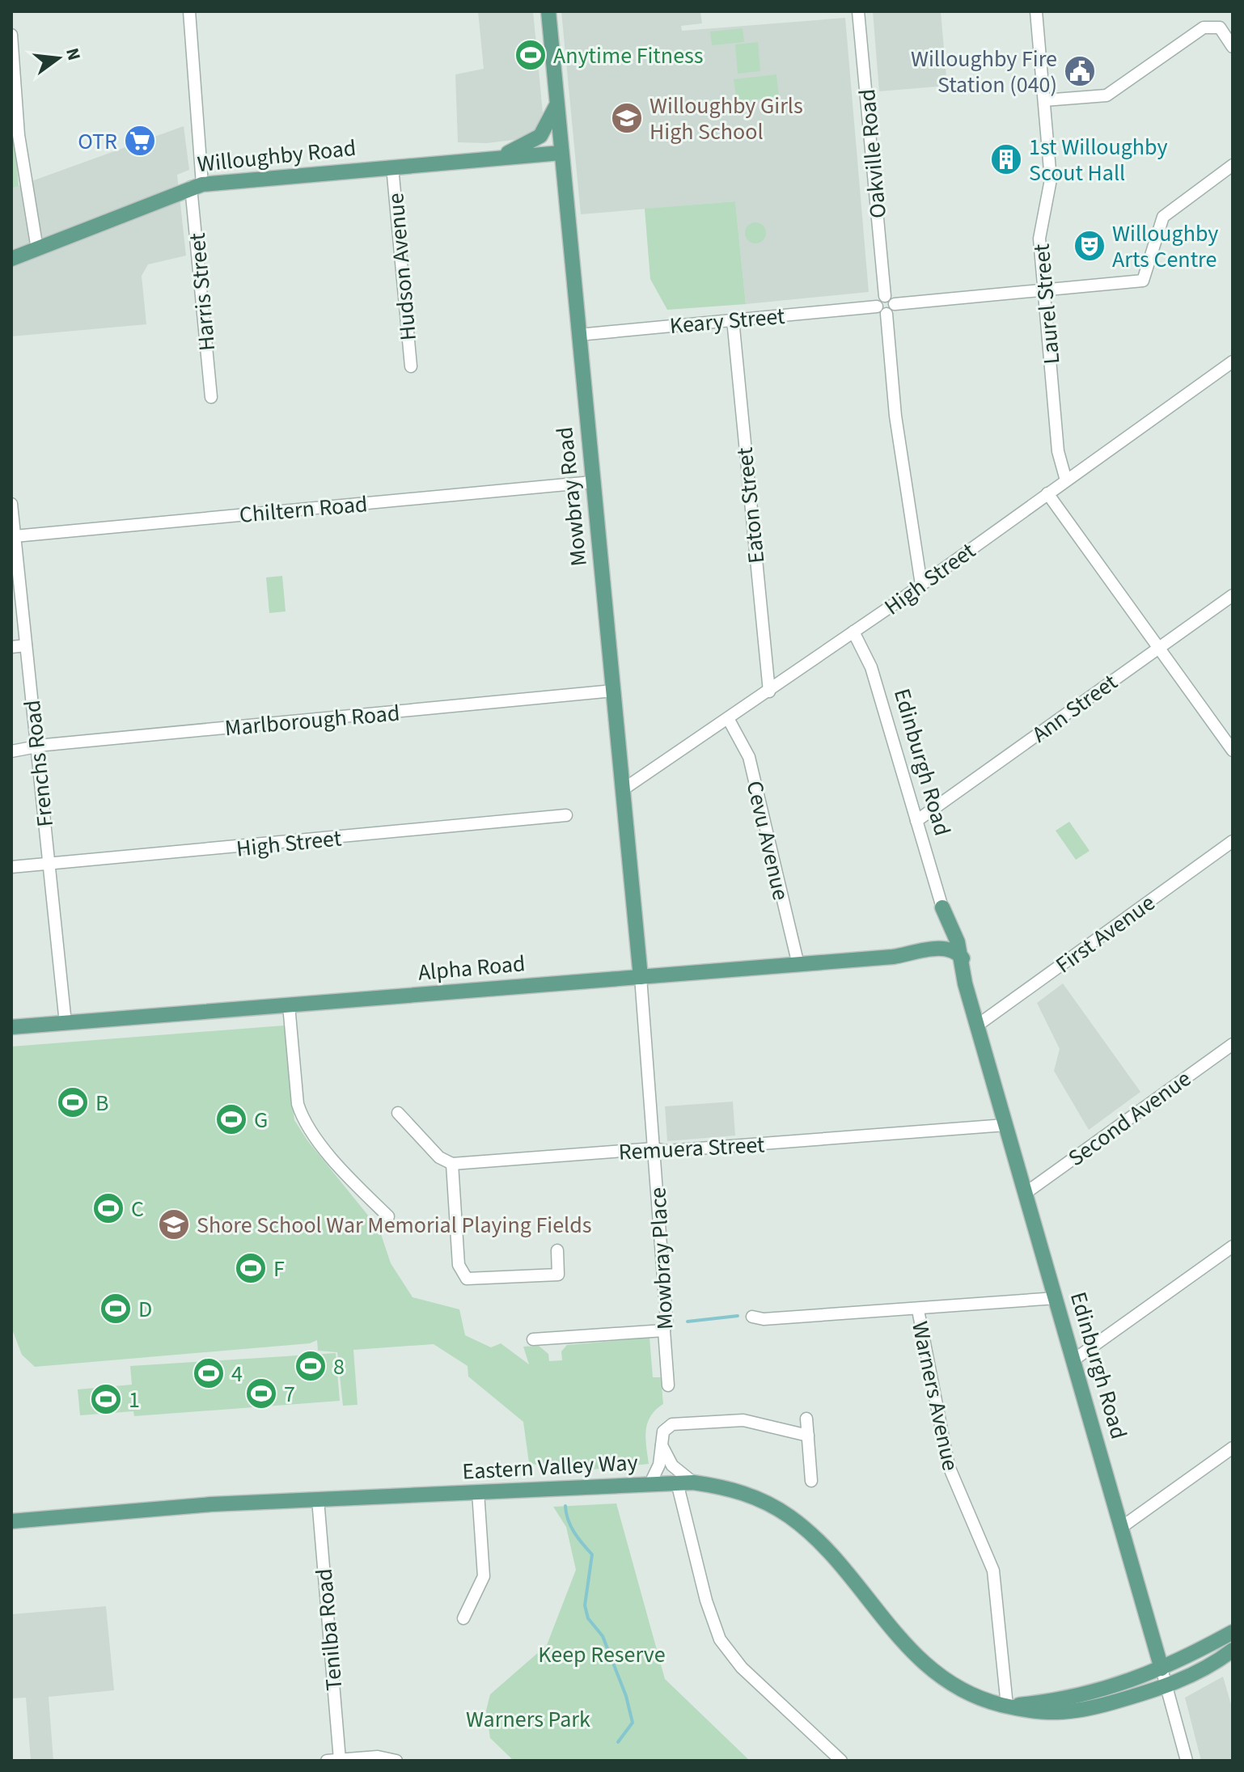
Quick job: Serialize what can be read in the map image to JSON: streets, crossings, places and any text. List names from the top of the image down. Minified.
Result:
{"streets":{"main road":["Willoughby Road","Mowbray Road","Edinburgh Road","Alpha Road","Eastern Valley Way"],"street":["Oakville Road","Hudson Avenue","Harris Street","Laurel Street","Keary Street","Eaton Street","Chiltern Road","High Street","Ann Street","Marlborough Road","Frenchs Road","Cevu Avenue","First Avenue","Second Avenue","Remuera Street","Mowbray Place","Warners Avenue","Tenilba Road"]},"crossings":[["Oakville Road","Keary Street"],["Willoughby Road","Hudson Avenue"],["Willoughby Road","Harris Street"],["Willoughby Road","Mowbray Road"],["Laurel Street","Keary Street"],["Laurel Street","High Street"],["Keary Street","Mowbray Road"],["Keary Street","Eaton Street"],["Mowbray Road","Chiltern Road"],["Mowbray Road","High Street"],["Mowbray Road","Marlborough Road"],["Mowbray Road","Alpha Road"],["Mowbray Road","Mowbray Place"],["Eaton Street","High Street"],["Chiltern Road","Frenchs Road"],["High Street","Edinburgh Road"],["High Street","Frenchs Road"],["High Street","Cevu Avenue"],["Ann Street","Edinburgh Road"],["Marlborough Road","Frenchs Road"],["Edinburgh Road","First Avenue"],["Edinburgh Road","Alpha Road"],["Edinburgh Road","Second Avenue"],["Edinburgh Road","Remuera Street"],["Edinburgh Road","Eastern Valley Way"],["Frenchs Road","Alpha Road"],["Cevu Avenue","Alpha Road"],["Alpha Road","Mowbray Place"],["Remuera Street","Mowbray Place"],["Warners Avenue","Eastern Valley Way"],["Eastern Valley Way","Tenilba Road"]],"parks":["Keep Reserve","Warners Park"],"places":{"sports":["Anytime Fitness","B","G","C","F","D","8","4","7","1"],"public building":["Willoughby Fire Station (040)"],"school or university":["Willoughby Girls High School","Shore School War Memorial Playing Fields"],"supermarket":["OTR"],"building":["1st Willoughby Scout Hall"],"theatre":["Willoughby Arts Centre"]},"north":"right"}
